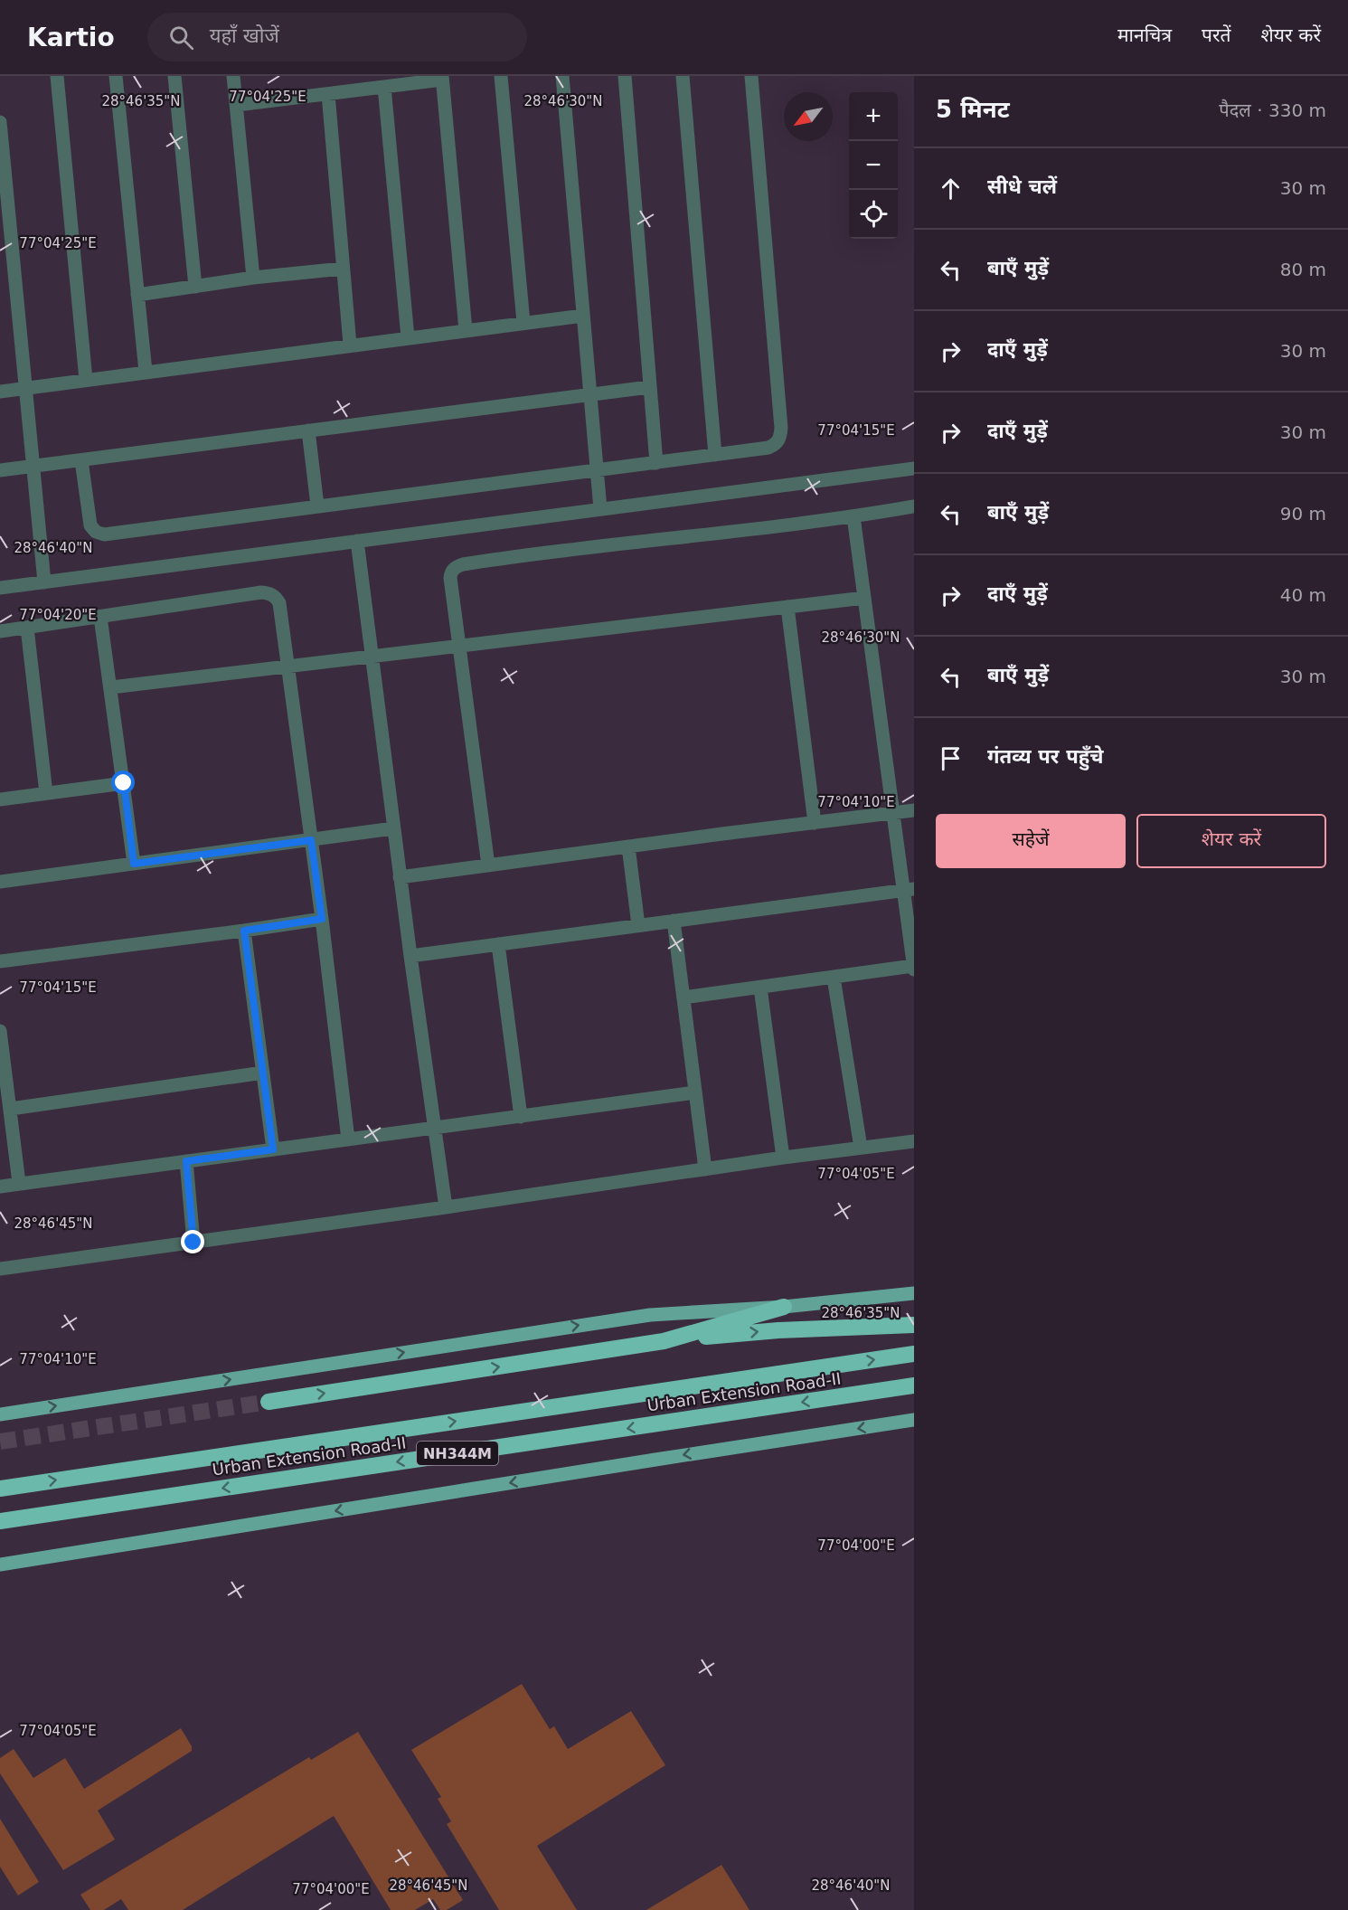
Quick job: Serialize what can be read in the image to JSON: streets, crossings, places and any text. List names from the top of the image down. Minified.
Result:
{"streets":{"highway":["Urban Extension Road-II","NH344M"]},"north":"bottom left","page":{"header":"Kartio","search":"यहाँ खोजें","nav":["मानचित्र","परतें","शेयर करें"],"heading":["5 मिनट","पैदल · 330 m"],"map_buttons":["+","−"],"list":[["सीधे चलें","30 m"],["बाएँ मुड़ें","80 m"],["दाएँ मुड़ें","30 m"],["दाएँ मुड़ें","30 m"],["बाएँ मुड़ें","90 m"],["दाएँ मुड़ें","40 m"],["बाएँ मुड़ें","30 m"],"गंतव्य पर पहुँचे"],"buttons":["सहेजें","शेयर करें"]},"coordinates":["77°04'25\"E","28°46'35\"N","28°46'30\"N","77°04'15\"E","28°46'40\"N","77°04'20\"E","77°04'10\"E","77°04'05\"E","28°46'45\"N","77°04'00\"E"]}
